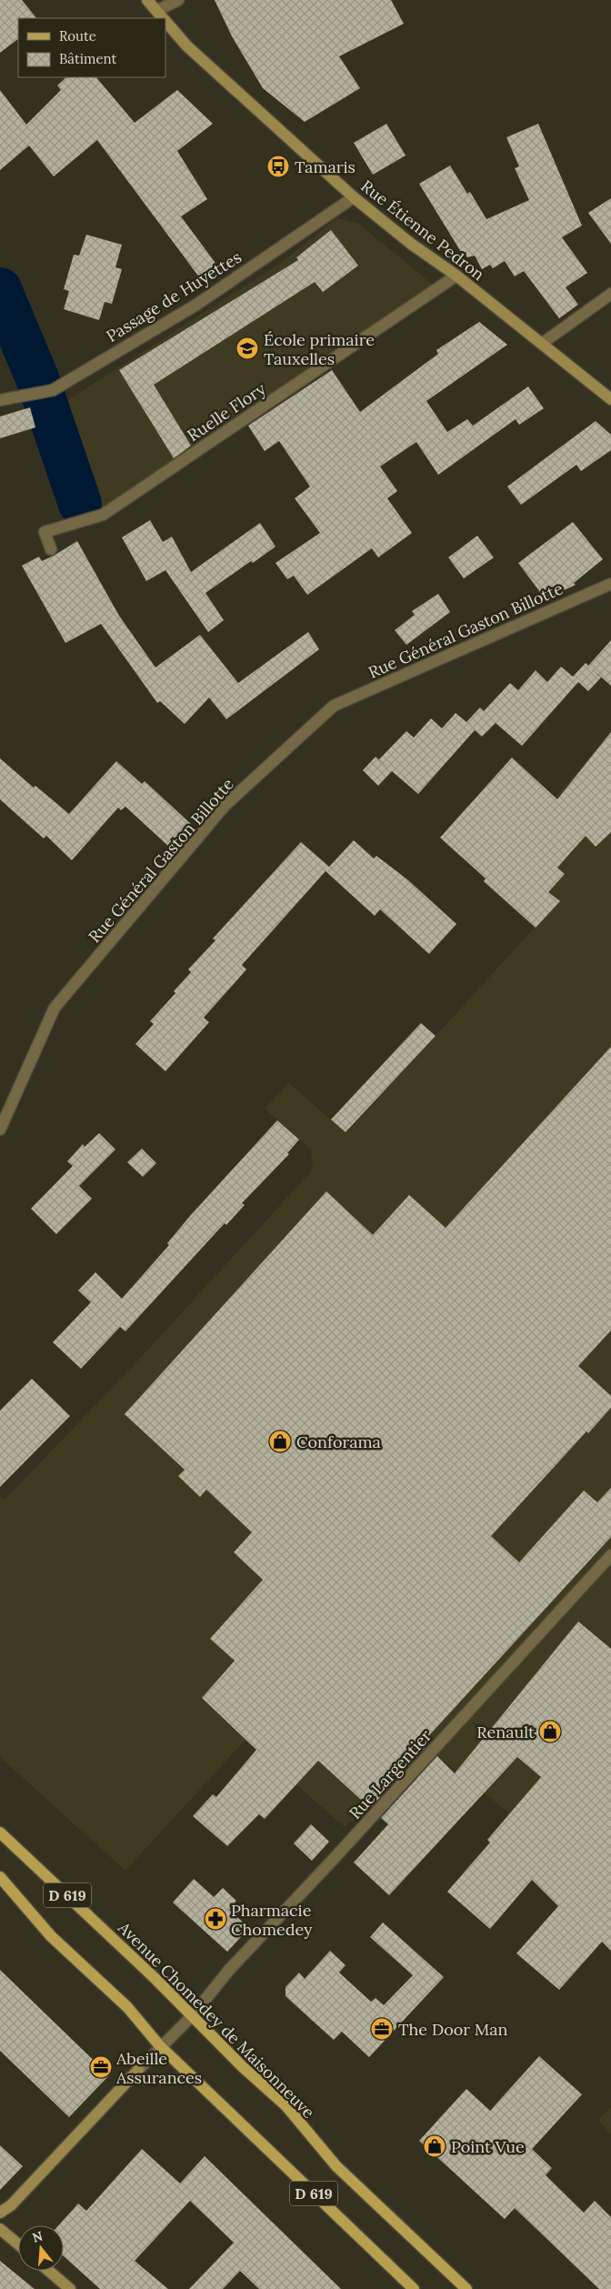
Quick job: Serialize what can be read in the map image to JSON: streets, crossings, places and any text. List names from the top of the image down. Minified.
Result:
{"streets":{"main road":["D 619","Avenue Chomedey de Maisonneuve"],"street":["Rue Étienne Pedron","Passage de Huyettes","Ruelle Flory","Rue Général Gaston Billotte","Rue Largentier"]},"crossings":[["Rue Étienne Pedron","Passage de Huyettes"],["Rue Étienne Pedron","Ruelle Flory"],["Rue Largentier","D 619"],["Rue Largentier","Avenue Chomedey de Maisonneuve"]],"places":{"bus stop":["Tamaris"],"school or university":["École primaire Tauxelles"],"shop":["Conforama","Renault","Point Vue"],"pharmacy":["Pharmacie Chomedey"],"office":["The Door Man","Abeille Assurances"]},"legend":["Route","Bâtiment"],"north":"top"}
